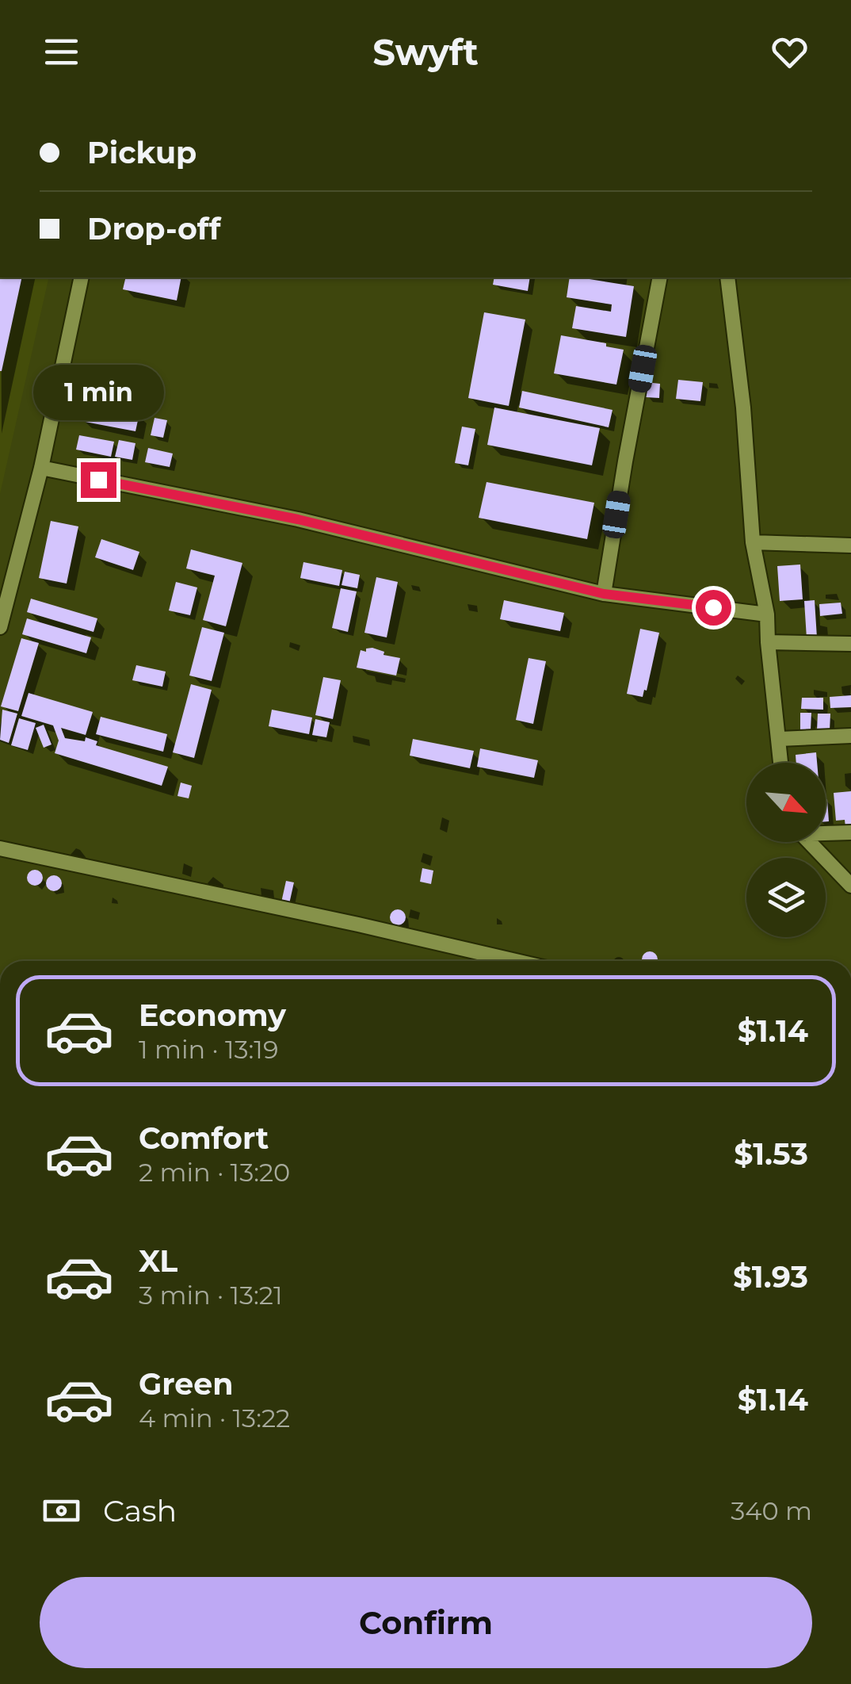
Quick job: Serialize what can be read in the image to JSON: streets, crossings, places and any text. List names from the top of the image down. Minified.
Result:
{"north":"bottom right","page":{"header":"Swyft","banner":["Pickup","Drop-off"],"bubble":"1 min","list":[{"name":"Economy","note":"1 min · 13:19","value":"$1.14"},{"name":"Comfort","note":"2 min · 13:20","value":"$1.53"},{"name":"XL","note":"3 min · 13:21","value":"$1.93"},{"name":"Green","note":"4 min · 13:22","value":"$1.14"}],"pay":["Cash","340 m"],"buttons":"Confirm"}}
